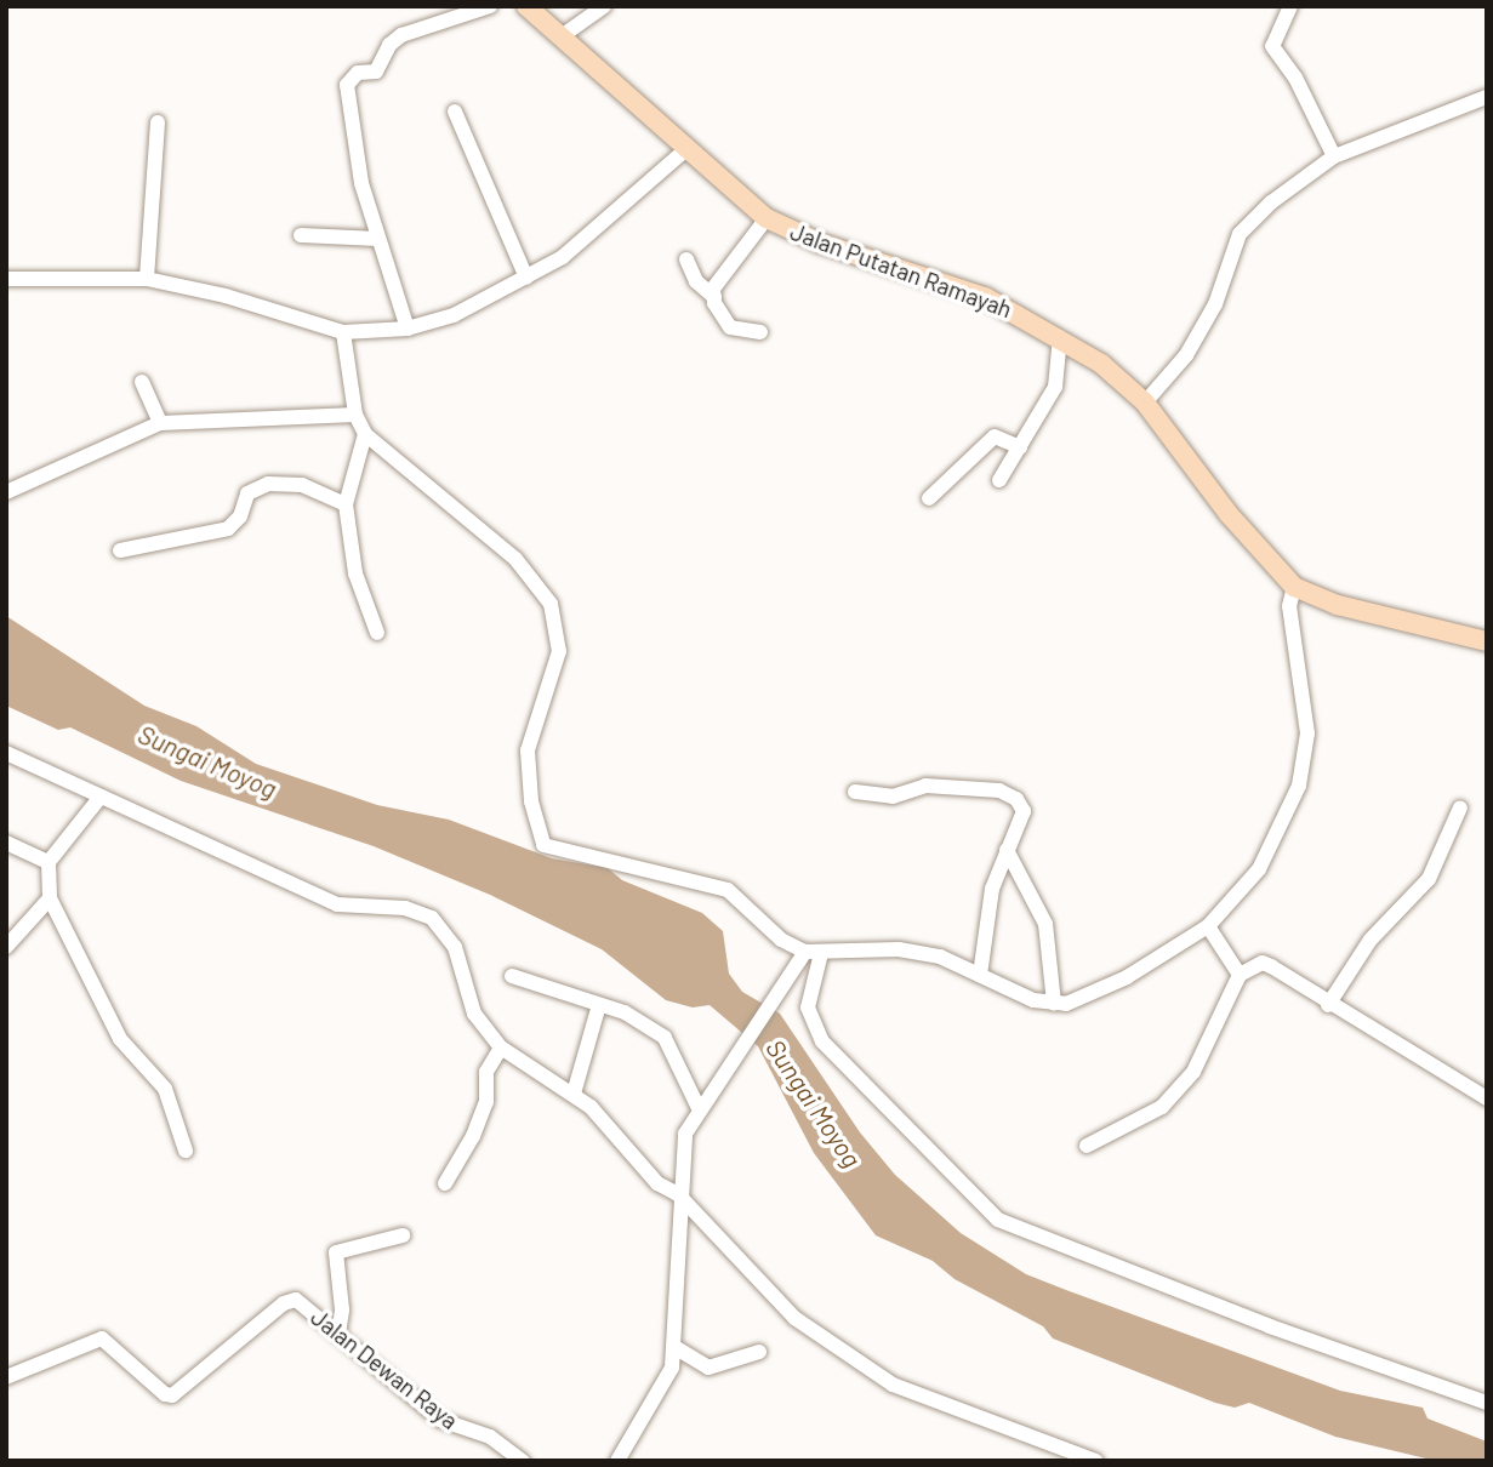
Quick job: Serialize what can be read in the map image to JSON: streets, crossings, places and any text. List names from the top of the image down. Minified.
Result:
{"streets":{"main road":["Jalan Putatan Ramayah"],"street":["Jalan Dewan Raya"]},"water":["Sungai Moyog"]}
